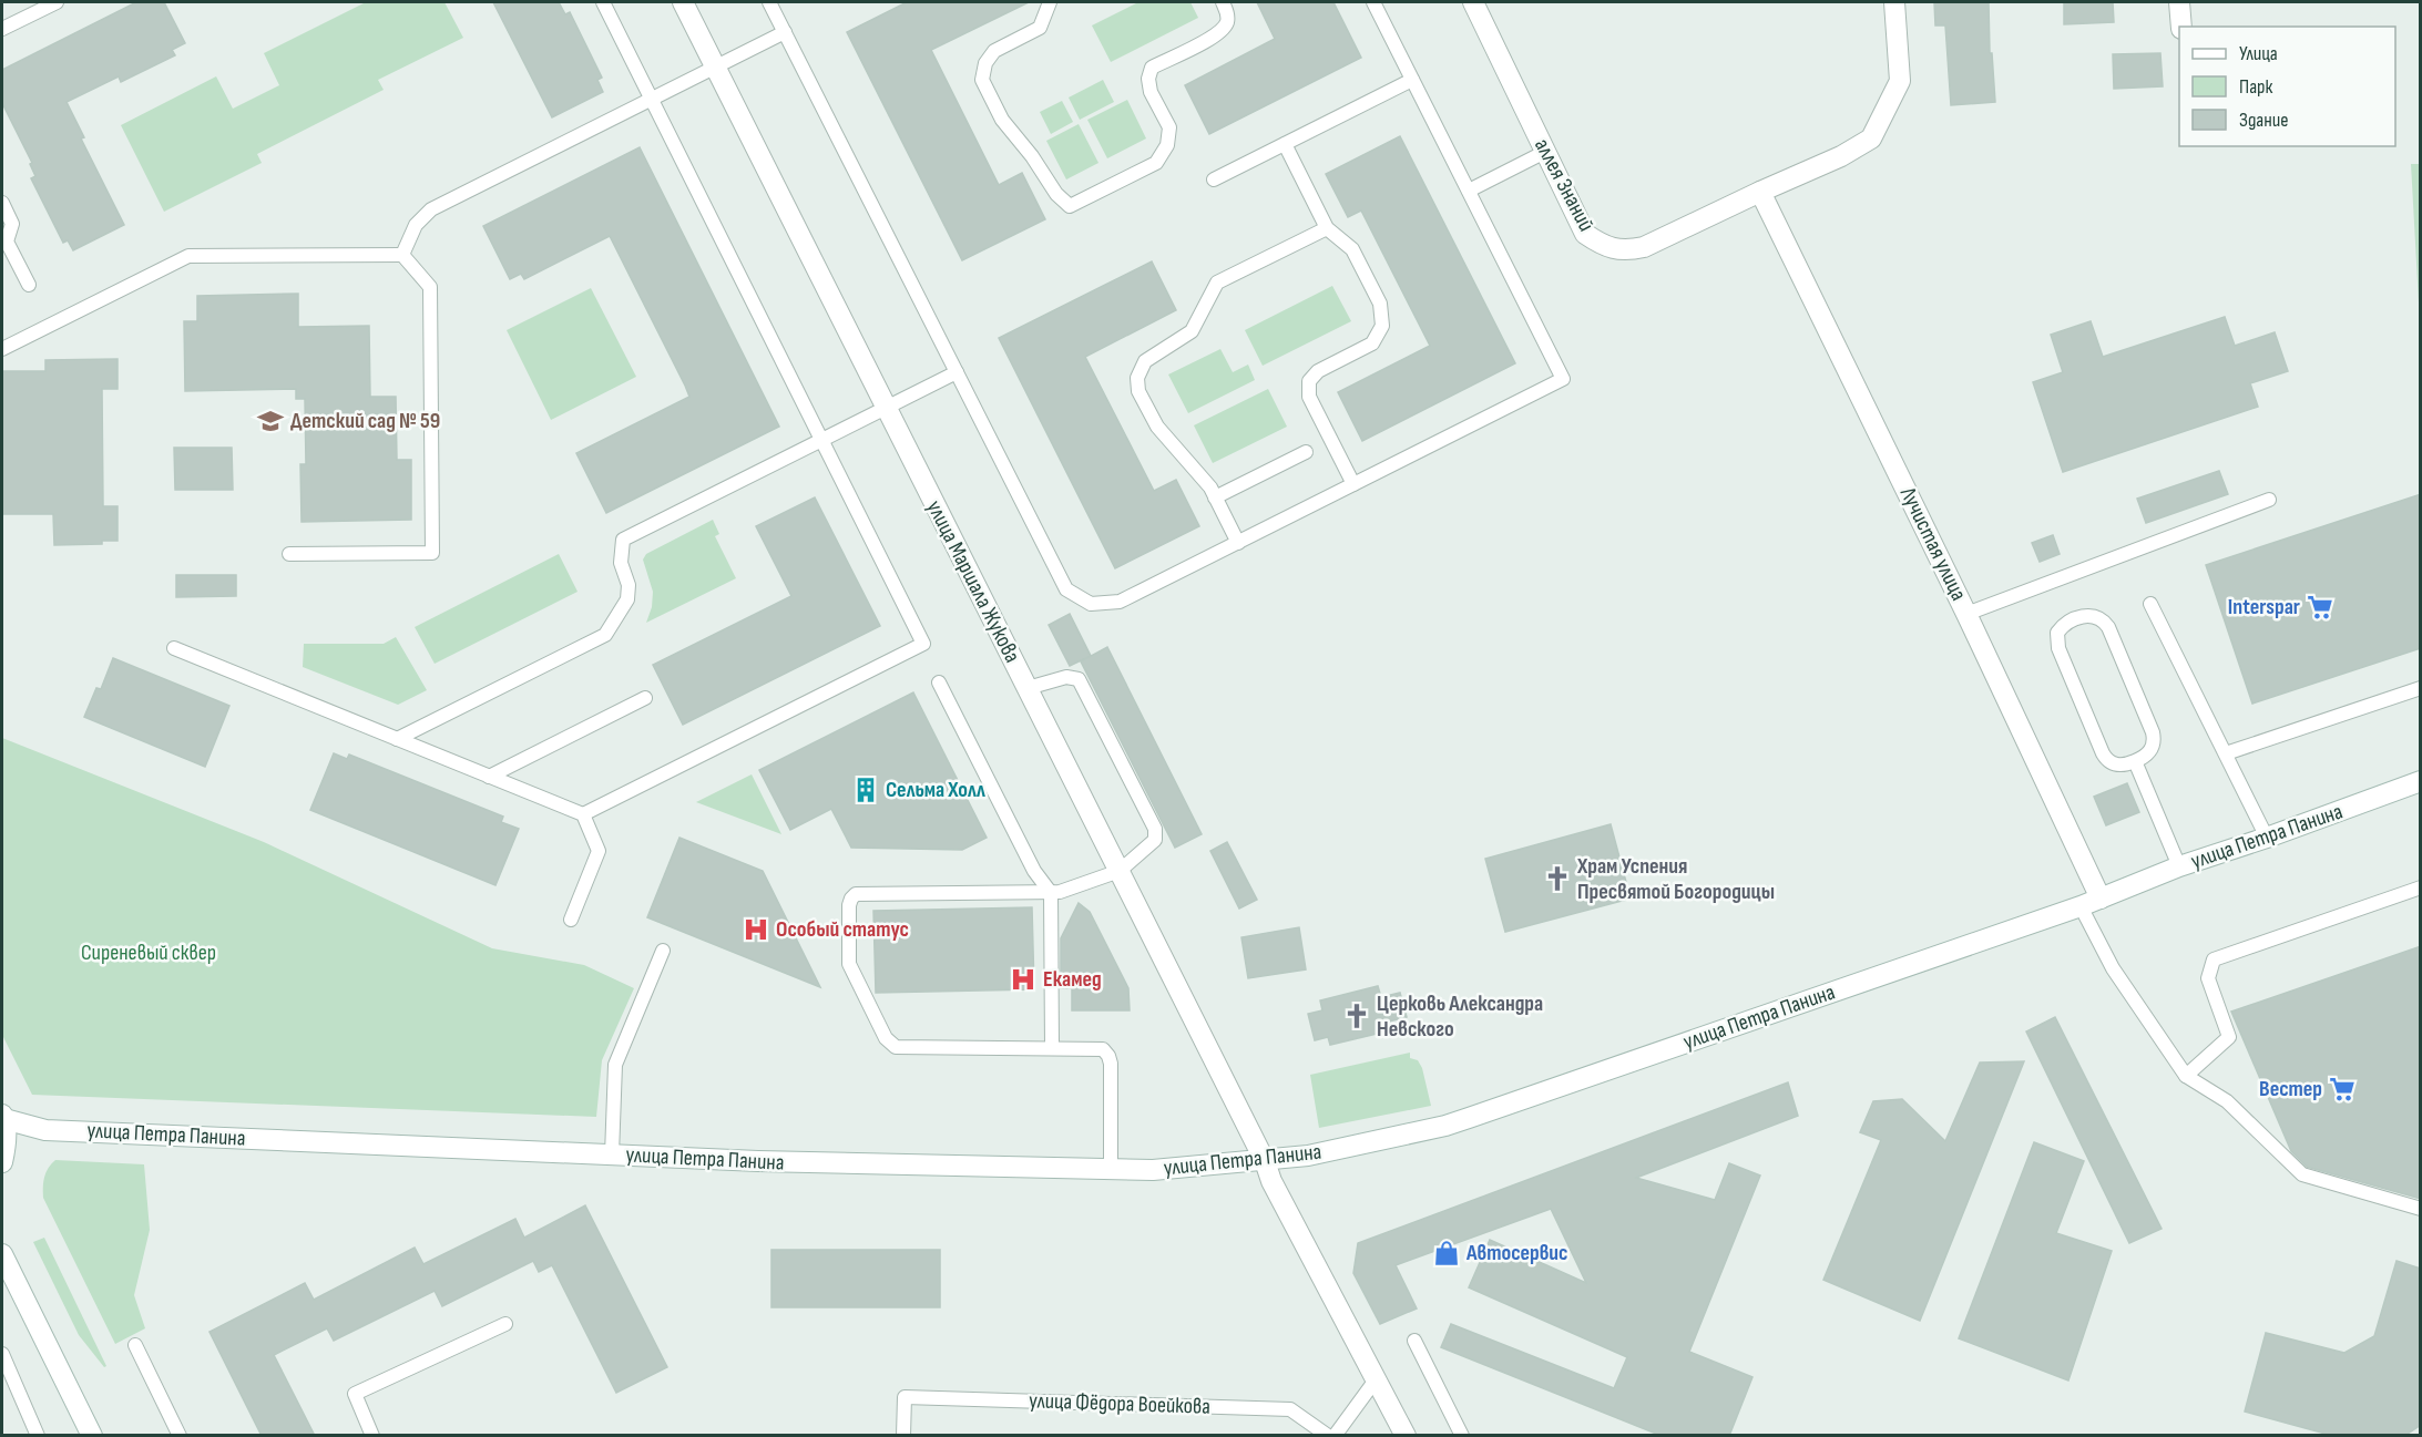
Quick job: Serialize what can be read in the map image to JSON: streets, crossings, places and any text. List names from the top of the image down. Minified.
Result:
{"streets":{"street":["аллея Знаний","Лучистая улица","улица Маршала Жукова","улица Петра Панина"],"lane":["улица Фёдора Воейкова"]},"crossings":[["аллея Знаний","Лучистая улица"],["Лучистая улица","улица Петра Панина"],["улица Маршала Жукова","улица Петра Панина"]],"parks":["Сиреневый сквер"],"places":{"school or university":["Детский сад № 59"],"supermarket":["Interspar","Вестер"],"building":["Сельма Холл"],"church":["Храм Успения Пресвятой Богородицы","Церковь Александра Невского"],"hospital":["Особый статус","Екамед"],"shop":["Автосервис"]},"legend":["Улица","Парк","Здание"]}
